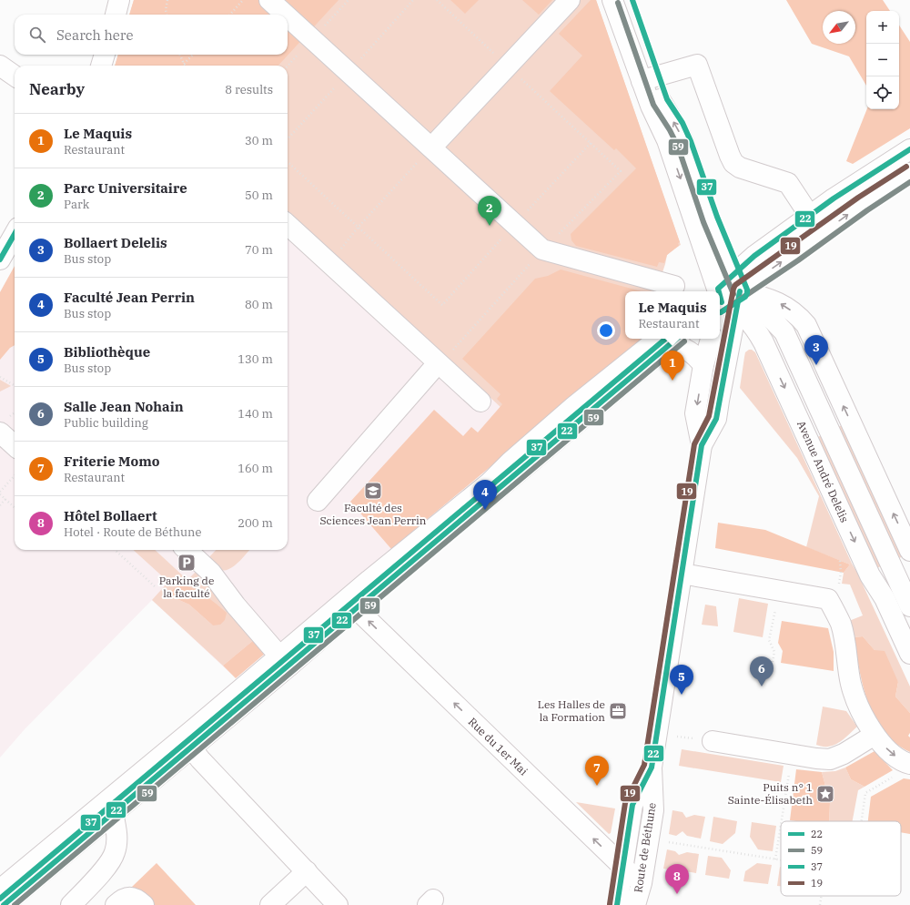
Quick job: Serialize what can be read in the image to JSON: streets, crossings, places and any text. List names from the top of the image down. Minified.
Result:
{"streets":{"street":["Avenue André Delelis","Rue du 1er Mai","Route de Béthune"]},"crossings":[["Avenue André Delelis","Route de Béthune"],["Rue du 1er Mai","Route de Béthune"]],"one_way":["Rue du 1er Mai"],"places":{"school or university":["Faculté des Sciences Jean Perrin"],"parking":["Parking de la faculté"],"office":["Les Halles de la Formation"],"place":["Puits n° 1 Sainte-Élisabeth"]},"lines":["transit line 37","transit line 59","transit line 22","transit line 19"],"legend":["22","59","37","19"],"north":"bottom left","page":{"map_buttons":["+","−"],"search":"Search here","heading":["Nearby","8 results"],"list":[{"mark":"1","name":"Le Maquis","note":"Restaurant","value":"30 m"},{"mark":"2","name":"Parc Universitaire","note":"Park","value":"50 m"},{"mark":"3","name":"Bollaert Delelis","note":"Bus stop","value":"70 m"},{"mark":"4","name":"Faculté Jean Perrin","note":"Bus stop","value":"80 m"},{"mark":"5","name":"Bibliothèque","note":"Bus stop","value":"130 m"},{"mark":"6","name":"Salle Jean Nohain","note":"Public building","value":"140 m"},{"mark":"7","name":"Friterie Momo","note":"Restaurant","value":"160 m"},{"mark":"8","name":"Hôtel Bollaert","note":"Hotel · Route de Béthune","value":"200 m"}],"pins":["2","3","1","4","6","5","7","8"],"popup":["Le Maquis","Restaurant"]}}
